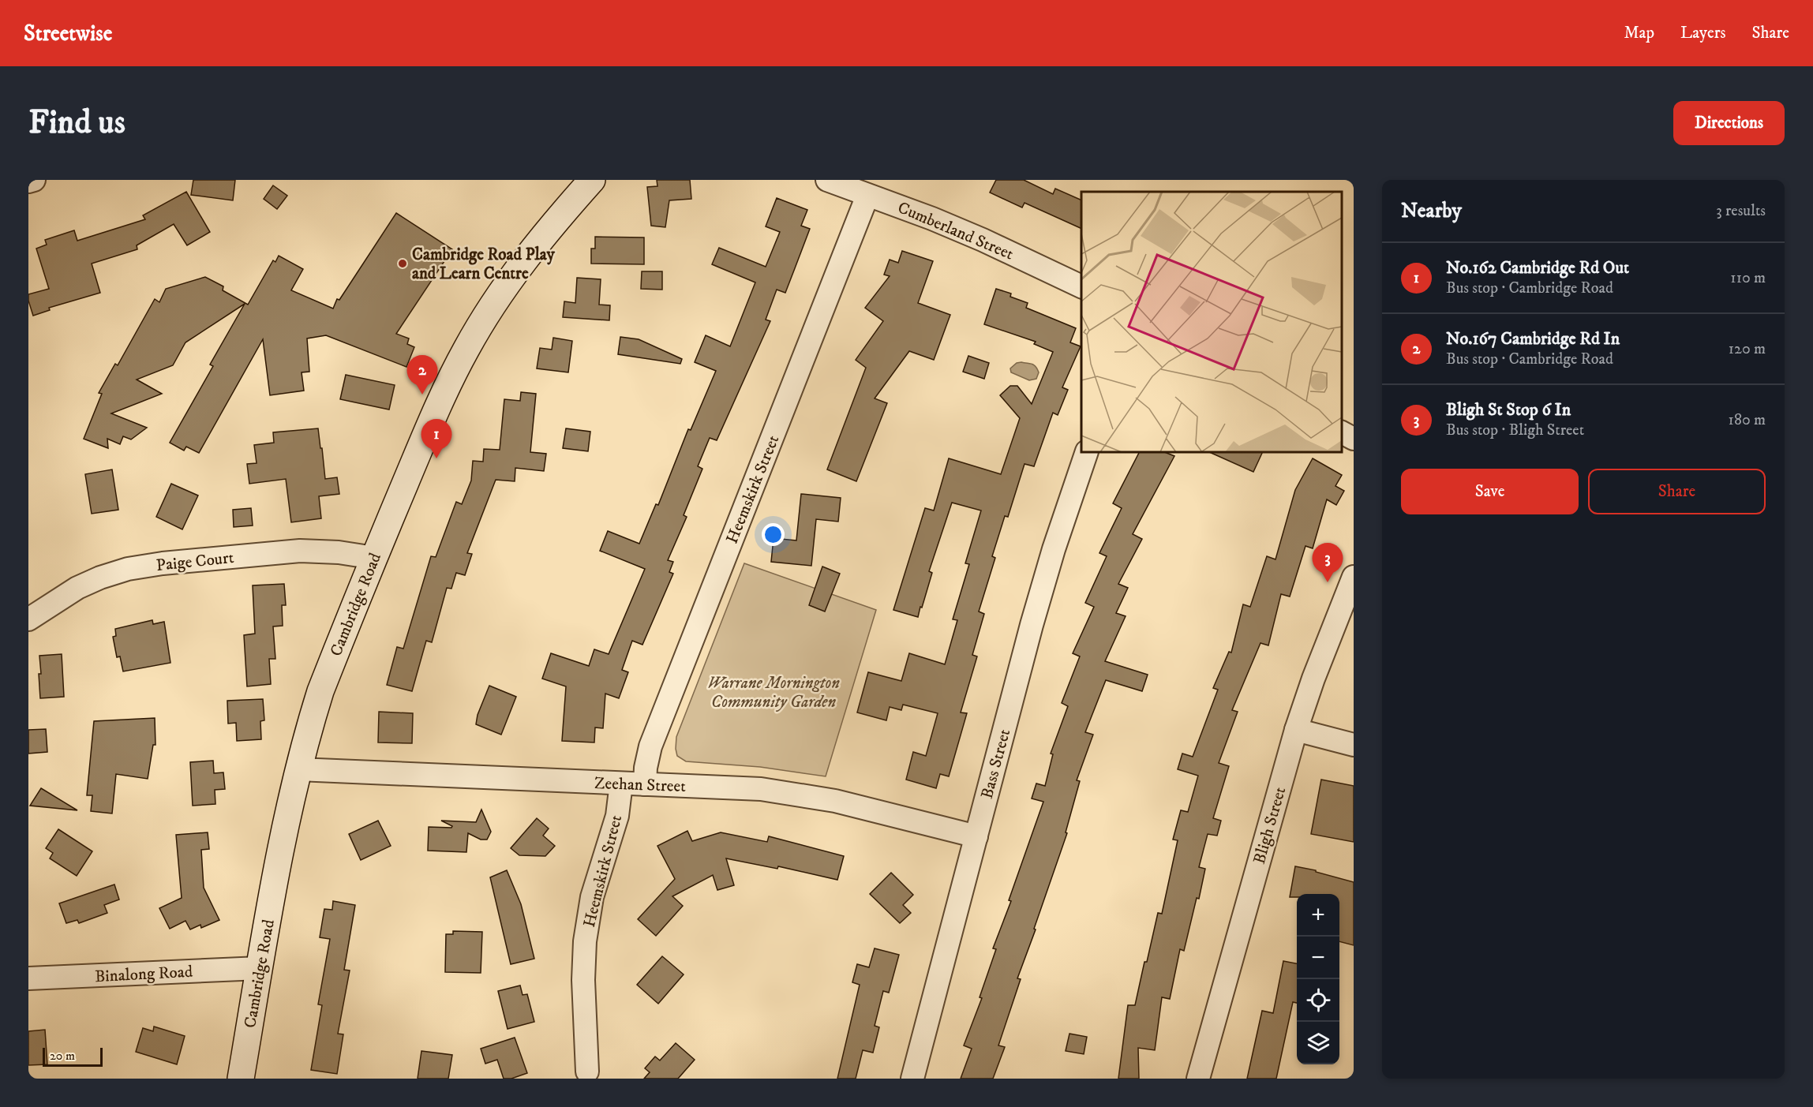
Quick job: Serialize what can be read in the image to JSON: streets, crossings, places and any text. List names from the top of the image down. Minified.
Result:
{"streets":{"main road":["Cambridge Road"],"street":["Cumberland Street","Heemskirk Street","Paige Court","Bass Street","Zeehan Street","Bligh Street","Binalong Road"]},"crossings":[["Cumberland Street","Heemskirk Street"],["Heemskirk Street","Zeehan Street"],["Paige Court","Cambridge Road"],["Cambridge Road","Zeehan Street"],["Cambridge Road","Binalong Road"],["Bass Street","Zeehan Street"]],"parks":["Warrane Mornington Community Garden"],"places":["Cambridge Road Play and Learn Centre"],"scale_bar":"20 m","page":{"header":"Streetwise","nav":["Map","Layers","Share"],"buttons":["Directions",["Save","Share"]],"title":"Find us","heading":["Nearby","3 results"],"list":[{"mark":"1","name":"No.162 Cambridge Rd Out","note":"Bus stop · Cambridge Road","value":"110 m"},{"mark":"2","name":"No.167 Cambridge Rd In","note":"Bus stop · Cambridge Road","value":"120 m"},{"mark":"3","name":"Bligh St Stop 6 In","note":"Bus stop · Bligh Street","value":"180 m"}],"pins":["2","1","3"],"map_buttons":["+","−"],"scale":"20 m"}}
